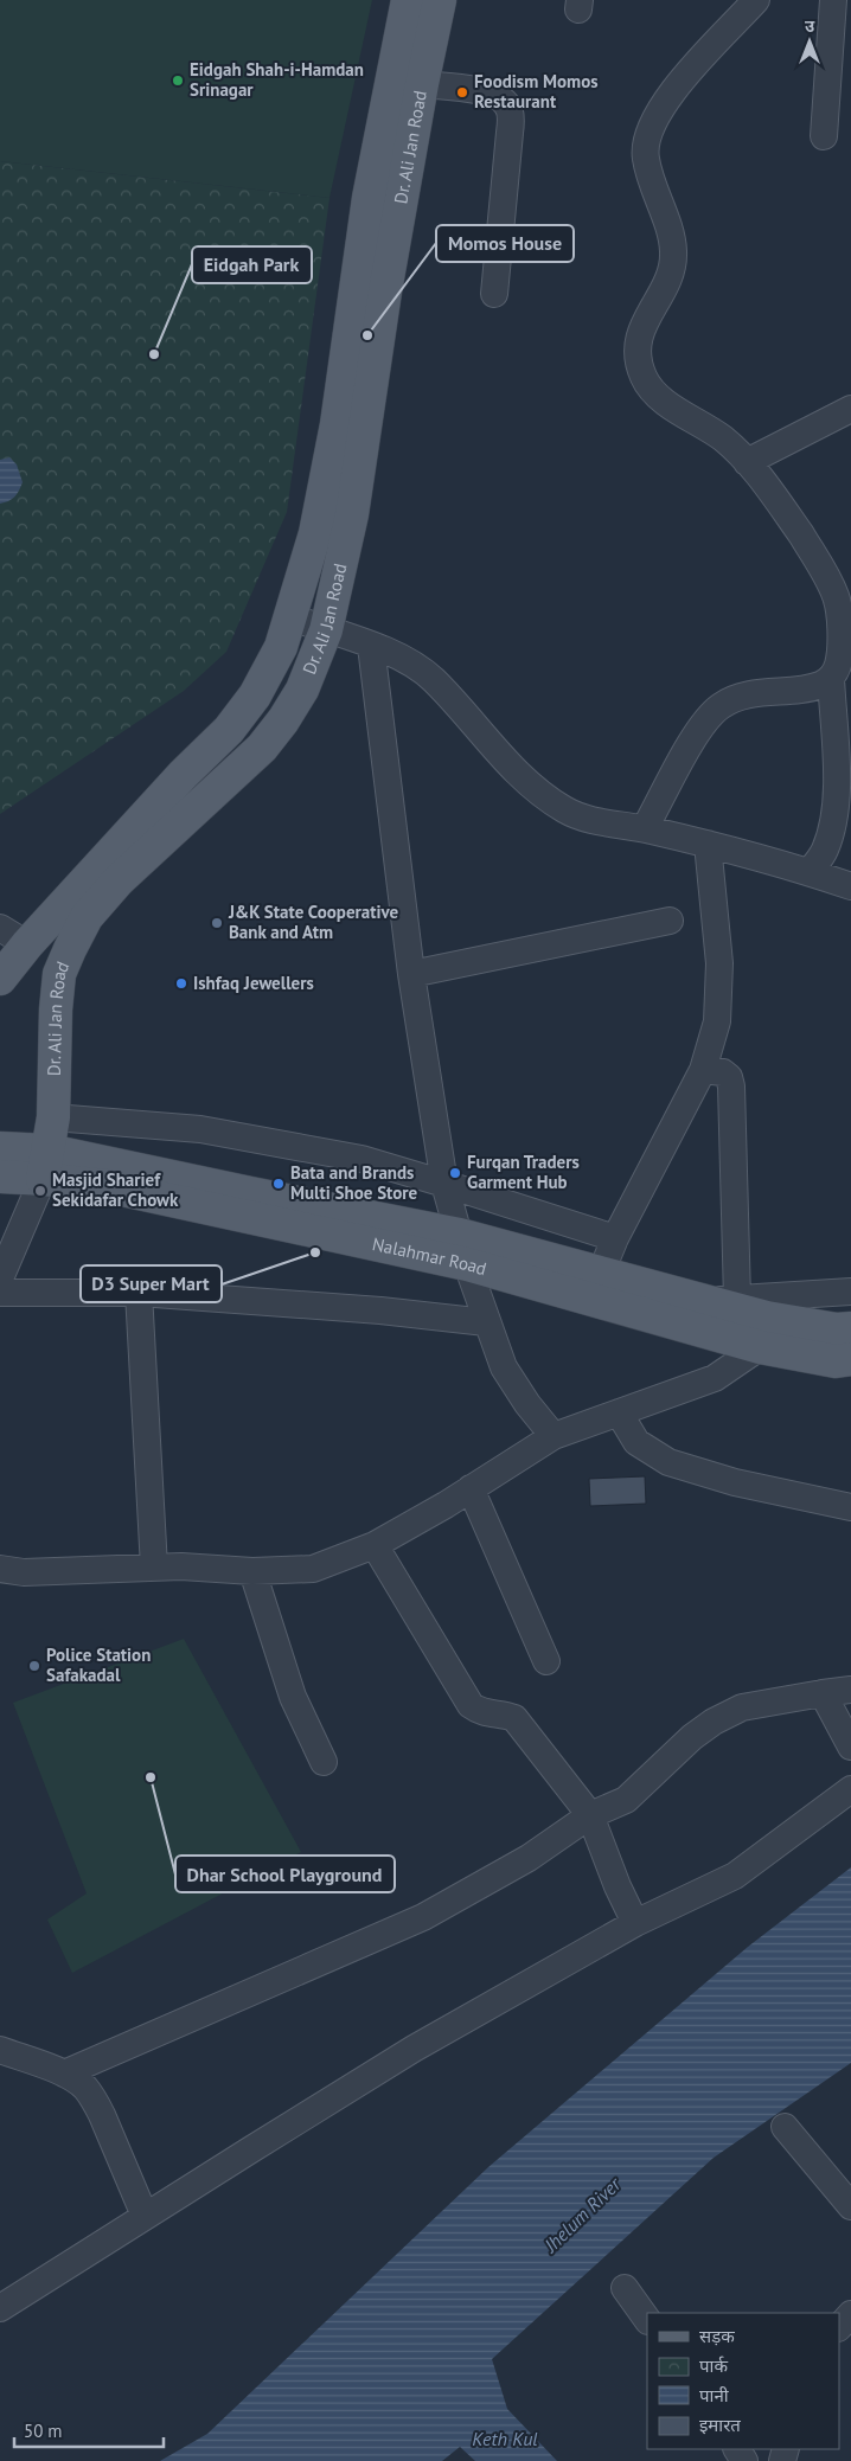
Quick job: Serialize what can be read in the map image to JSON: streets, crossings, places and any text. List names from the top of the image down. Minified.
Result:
{"streets":{"main road":["Dr. Ali Jan Road","Nalahmar Road"]},"crossings":[["Dr. Ali Jan Road","Nalahmar Road"]],"water":["Jhelum River","Keth Kul"],"places":["Eidgah Shah-i-Hamdan Srinagar","Foodism Momos Restaurant","Momos House","Eidgah Park","J&K State Cooperative Bank and Atm","Ishfaq Jewellers","Furqan Traders Garment Hub","Bata and Brands Multi Shoe Store","Masjid Sharief Sekidafar Chowk","D3 Super Mart","Police Station Safakadal","Dhar School Playground"],"legend":["सड़क","पार्क","पानी","इमारत"],"scale_bar":"50 m","north":"top"}
